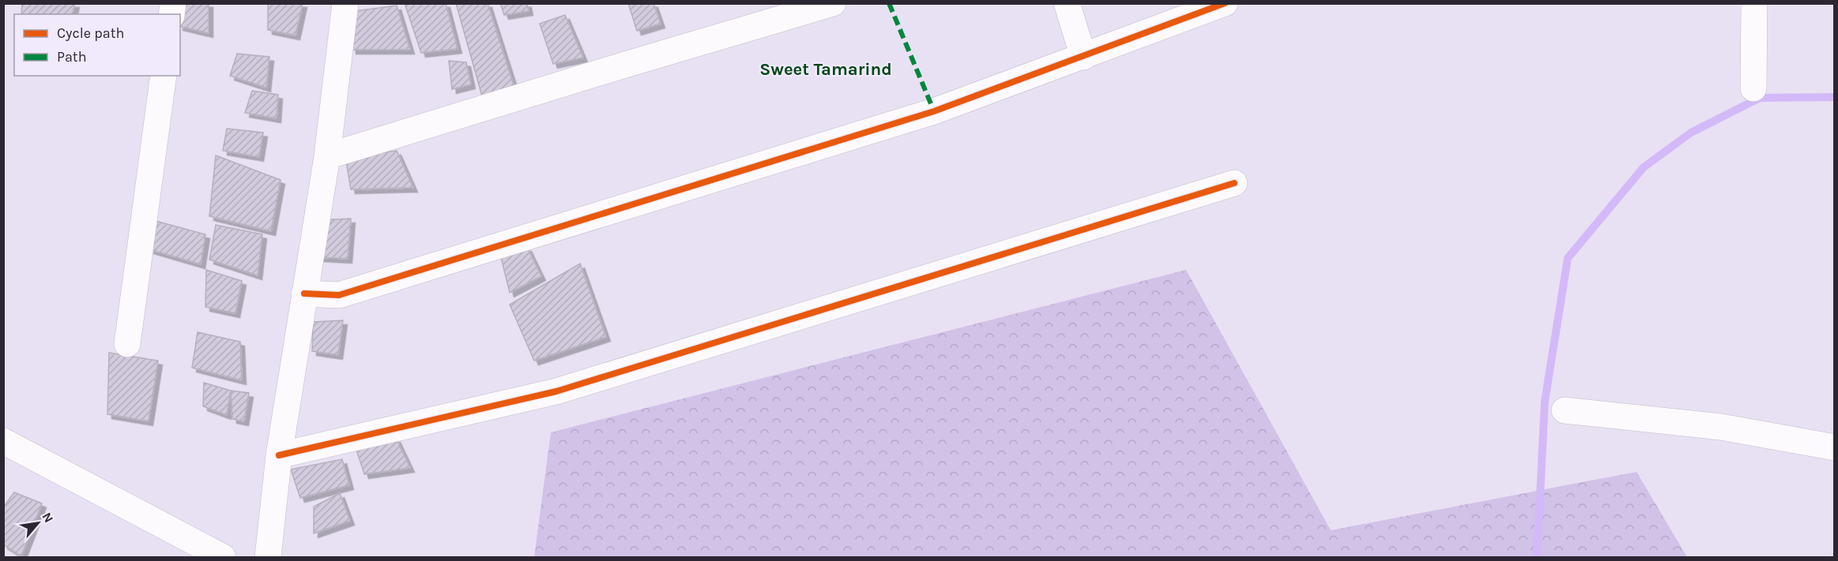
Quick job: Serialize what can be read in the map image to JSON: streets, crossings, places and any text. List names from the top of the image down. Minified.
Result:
{"districts":["Sweet Tamarind"],"legend":["Cycle path","Path"],"north":"top right"}
